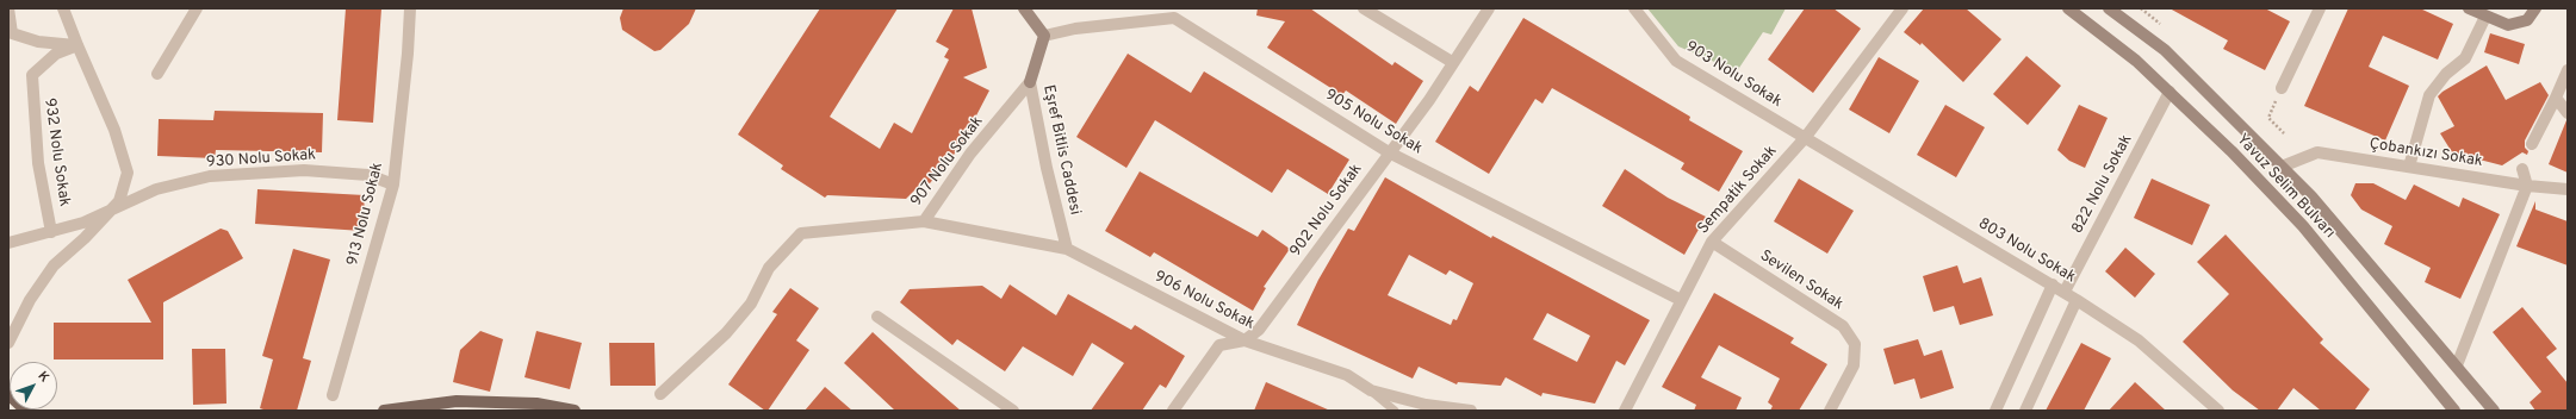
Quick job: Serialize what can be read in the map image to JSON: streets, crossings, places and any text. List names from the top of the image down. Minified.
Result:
{"streets":{"main road":["Eşref Bitlis Caddesi","Yavuz Selim Bulvarı"],"street":["903 Nolu Sokak","905 Nolu Sokak","932 Nolu Sokak","Çobankızı Sokak","930 Nolu Sokak","907 Nolu Sokak","822 Nolu Sokak","Sempatik Sokak","902 Nolu Sokak","913 Nolu Sokak","803 Nolu Sokak","Sevilen Sokak","906 Nolu Sokak"]},"crossings":[["903 Nolu Sokak","Sempatik Sokak"],["903 Nolu Sokak","803 Nolu Sokak"],["905 Nolu Sokak","Eşref Bitlis Caddesi"],["905 Nolu Sokak","Sempatik Sokak"],["905 Nolu Sokak","902 Nolu Sokak"],["Eşref Bitlis Caddesi","907 Nolu Sokak"],["Eşref Bitlis Caddesi","906 Nolu Sokak"],["932 Nolu Sokak","930 Nolu Sokak"],["Çobankızı Sokak","Yavuz Selim Bulvarı"],["930 Nolu Sokak","913 Nolu Sokak"],["907 Nolu Sokak","906 Nolu Sokak"],["822 Nolu Sokak","Yavuz Selim Bulvarı"],["822 Nolu Sokak","803 Nolu Sokak"],["Sempatik Sokak","803 Nolu Sokak"],["Sempatik Sokak","Sevilen Sokak"],["902 Nolu Sokak","906 Nolu Sokak"]],"north":"top right"}
